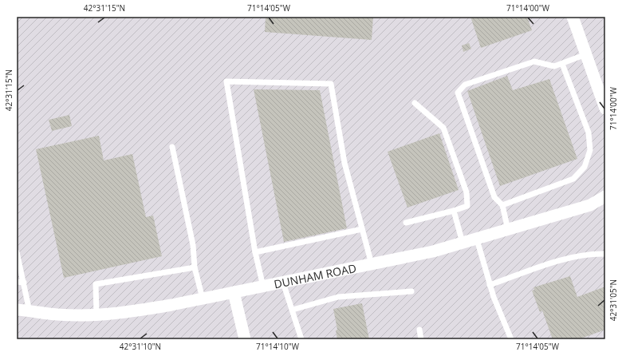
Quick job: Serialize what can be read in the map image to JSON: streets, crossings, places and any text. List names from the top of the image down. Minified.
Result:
{"streets":{"street":["DUNHAM ROAD"]},"coordinates":["42°31'15\"N","71°14'05\"W","71°14'00\"W","42°31'05\"N","42°31'10\"N","71°14'10\"W"]}
